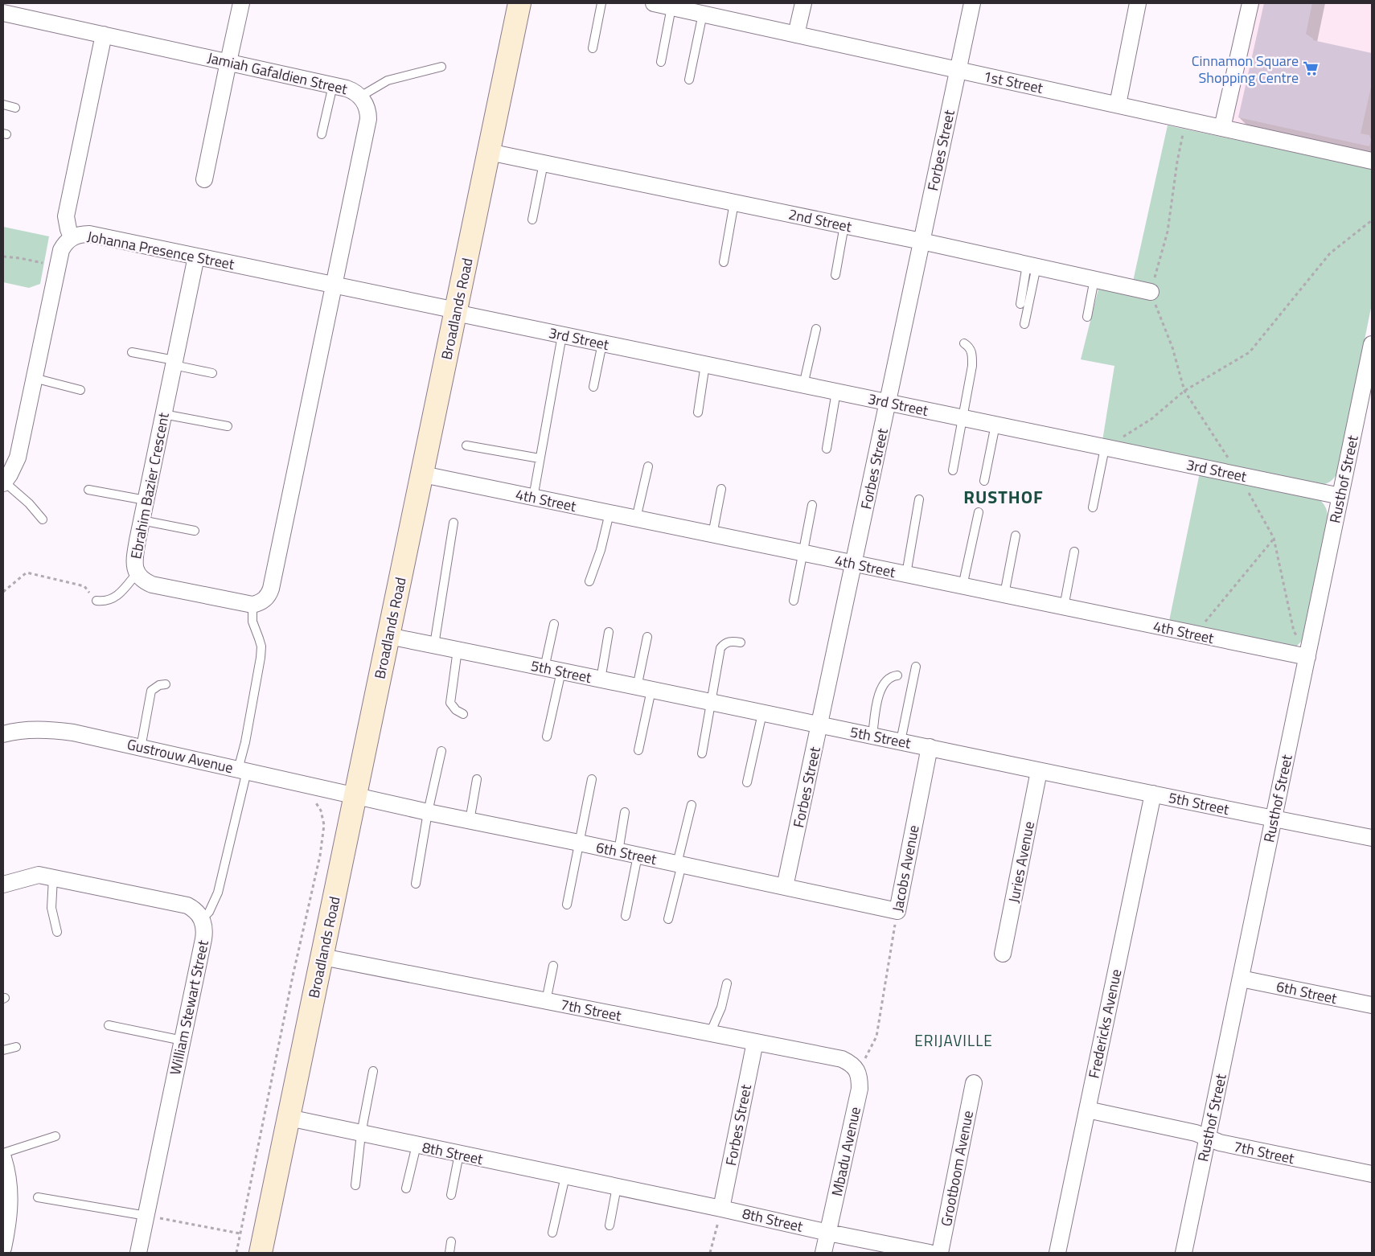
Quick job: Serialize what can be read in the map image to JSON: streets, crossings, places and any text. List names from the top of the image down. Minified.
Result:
{"streets":{"main road":["Broadlands Road"],"street":["Jamiah Gafaldien Street","1st Street","Forbes Street","2nd Street","Johanna Presence Street","3rd Street","Rusthof Street","Ebrahim Bazier Crescent","4th Street","5th Street","Gustrouw Avenue","6th Street","Juries Avenue","Jacobs Avenue","William Stewart Street","7th Street","Fredericks Avenue","Mbadu Avenue","8th Street","Grootboom Avenue"]},"crossings":[["Jamiah Gafaldien Street","Johanna Presence Street"],["1st Street","Forbes Street"],["Forbes Street","2nd Street"],["Forbes Street","3rd Street"],["Forbes Street","4th Street"],["Forbes Street","5th Street"],["Forbes Street","6th Street"],["Forbes Street","7th Street"],["Forbes Street","8th Street"],["2nd Street","Broadlands Road"],["Johanna Presence Street","Broadlands Road"],["Johanna Presence Street","3rd Street"],["Johanna Presence Street","Ebrahim Bazier Crescent"],["Broadlands Road","3rd Street"],["Broadlands Road","4th Street"],["Broadlands Road","5th Street"],["Broadlands Road","Gustrouw Avenue"],["Broadlands Road","6th Street"],["Broadlands Road","7th Street"],["Broadlands Road","8th Street"],["3rd Street","Rusthof Street"],["Rusthof Street","4th Street"],["Rusthof Street","5th Street"],["Rusthof Street","6th Street"],["Rusthof Street","7th Street"],["5th Street","Juries Avenue"],["5th Street","Jacobs Avenue"],["5th Street","Fredericks Avenue"],["Gustrouw Avenue","6th Street"],["6th Street","Jacobs Avenue"],["Jacobs Avenue","7th Street"],["Jacobs Avenue","Mbadu Avenue"],["7th Street","Fredericks Avenue"],["7th Street","Mbadu Avenue"],["Mbadu Avenue","8th Street"]],"districts":["RUSTHOF","ERIJAVILLE"],"places":{"supermarket":["Cinnamon Square Shopping Centre"]}}
